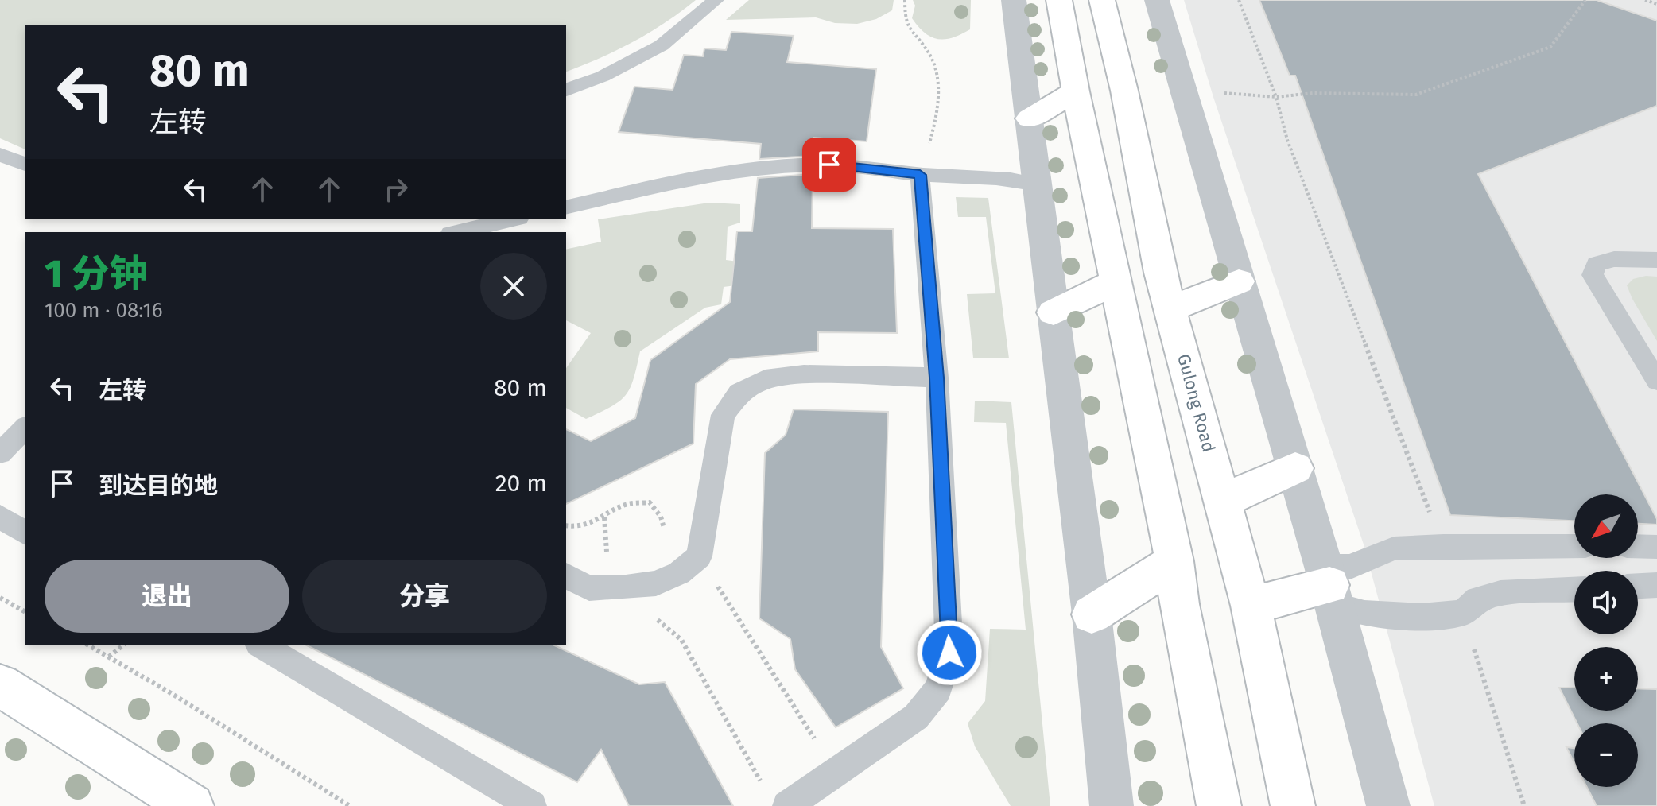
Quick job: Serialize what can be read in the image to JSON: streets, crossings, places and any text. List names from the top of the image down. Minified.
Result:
{"streets":{"main road":["Gulong Road"]},"north":"bottom left","page":{"turn":["80 m","左转"],"heading":["1 分钟","100 m · 08:16"],"list":[{"name":"左转","value":"80 m"},{"name":"到达目的地","value":"20 m"}],"map_buttons":["+","−"],"buttons":["退出","分享"]}}
